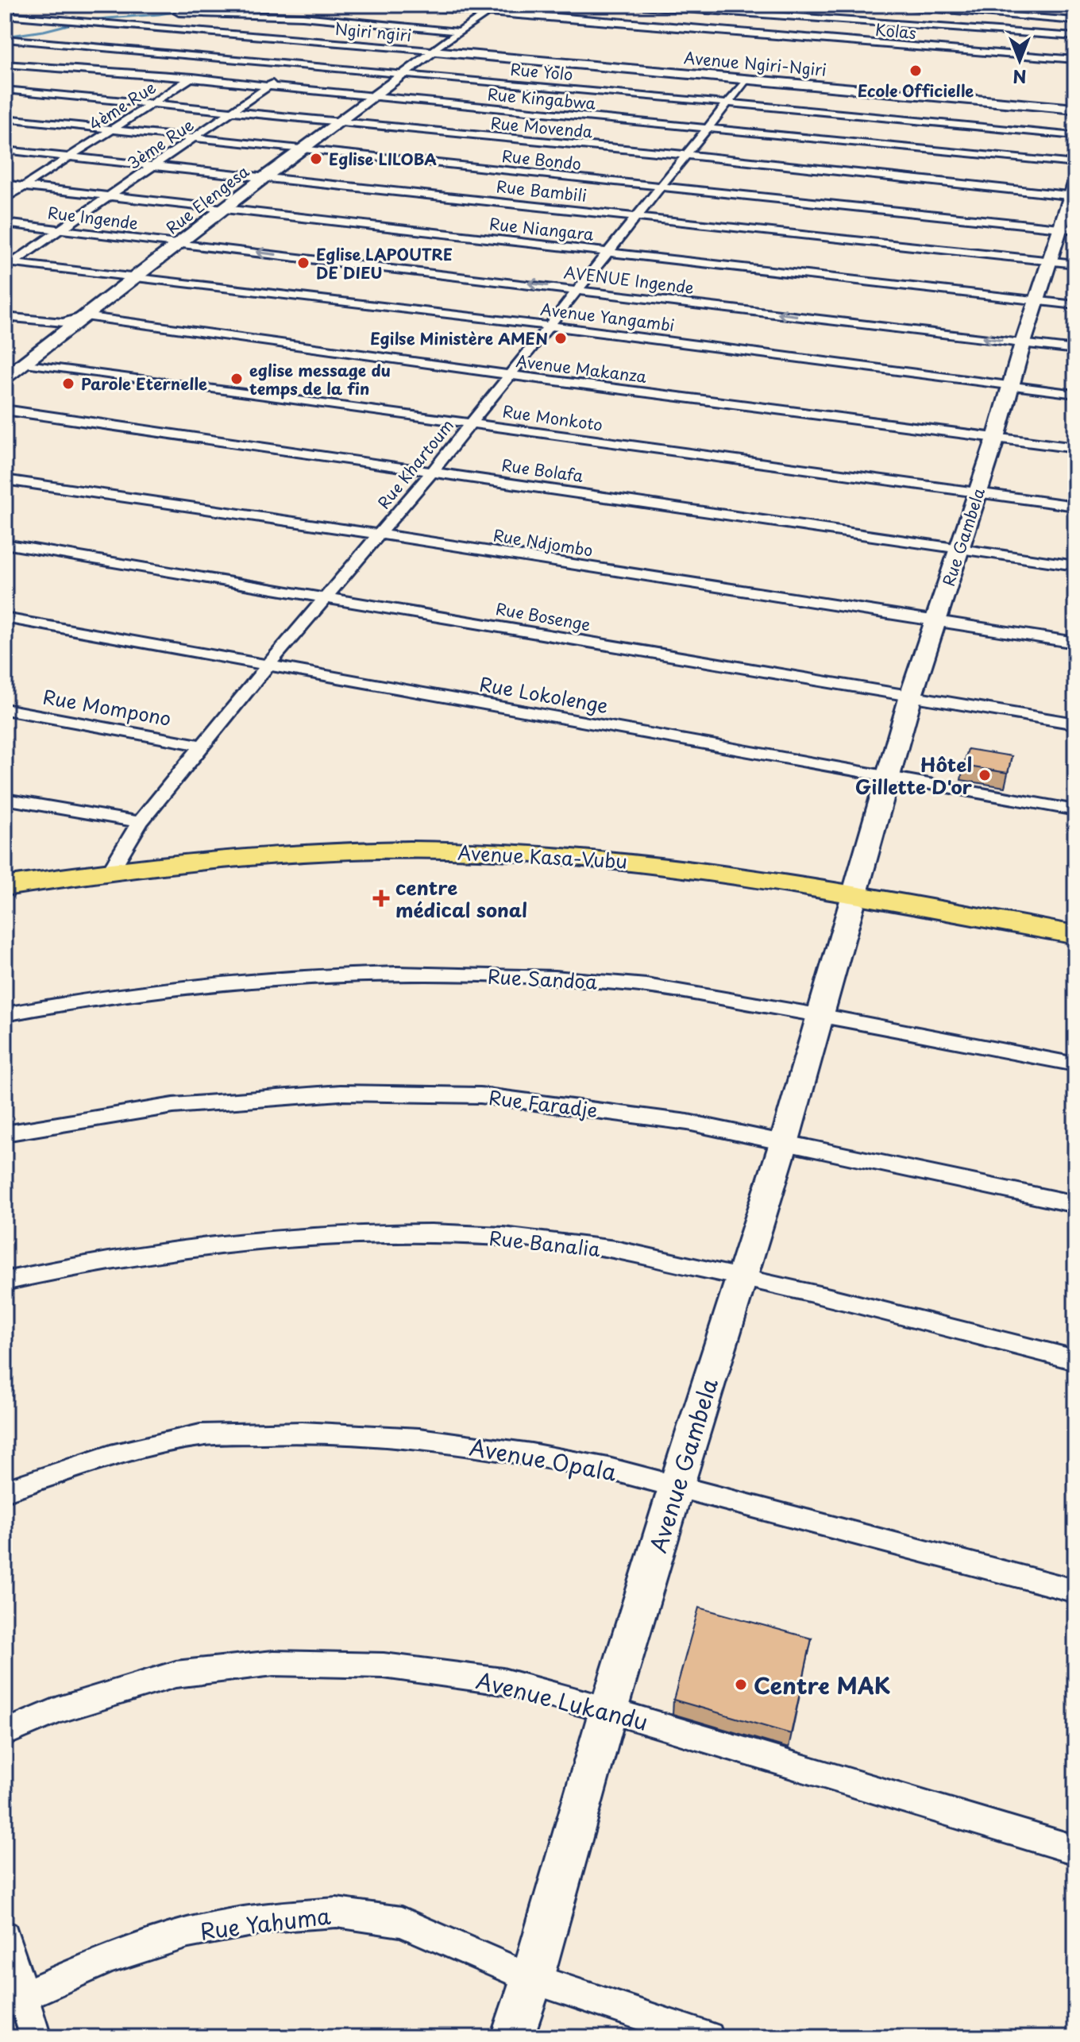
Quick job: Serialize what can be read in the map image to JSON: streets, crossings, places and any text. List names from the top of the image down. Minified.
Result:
{"streets":{"main road":["Avenue Kasa-Vubu"],"street":["Kolas","Ngiri ngiri","Avenue Ngiri-Ngiri","Rue Yolo","Rue Kingabwa","4ème Rue","Rue Movenda","3ème Rue","Rue Bondo","Rue Bambili","Rue Elengesa","Rue Ingende","Rue Niangara","AVENUE Ingende","Avenue Yangambi","Avenue Makanza","Rue Monkoto","Rue Khartoum","Rue Bolafa","Rue Gambela","Rue Ndjombo","Rue Bosenge","Rue Lokolenge","Rue Mompono","Rue Sandoa","Rue Faradje","Rue Banalia","Avenue Opala","Avenue Gambela","Avenue Lukandu","Rue Yahuma"]},"crossings":[["Ngiri ngiri","Avenue Ngiri-Ngiri"],["Ngiri ngiri","Rue Elengesa"],["Avenue Ngiri-Ngiri","Rue Elengesa"],["Avenue Ngiri-Ngiri","Rue Khartoum"],["Rue Yolo","4ème Rue"],["Rue Yolo","Rue Elengesa"],["Rue Yolo","Rue Khartoum"],["Rue Kingabwa","4ème Rue"],["Rue Kingabwa","3ème Rue"],["Rue Kingabwa","Rue Elengesa"],["Rue Kingabwa","Rue Khartoum"],["4ème Rue","Rue Movenda"],["4ème Rue","Rue Bondo"],["4ème Rue","Rue Bambili"],["4ème Rue","Rue Niangara"],["Rue Movenda","3ème Rue"],["Rue Movenda","Rue Elengesa"],["Rue Movenda","Rue Khartoum"],["Rue Movenda","Rue Gambela"],["3ème Rue","Rue Bondo"],["3ème Rue","Rue Bambili"],["3ème Rue","Rue Ingende"],["3ème Rue","Rue Niangara"],["3ème Rue","Avenue Yangambi"],["Rue Bondo","Rue Elengesa"],["Rue Bondo","Rue Khartoum"],["Rue Bondo","Rue Gambela"],["Rue Bambili","Rue Elengesa"],["Rue Bambili","Rue Khartoum"],["Rue Bambili","Rue Gambela"],["Rue Elengesa","Rue Ingende"],["Rue Elengesa","Rue Niangara"],["Rue Elengesa","AVENUE Ingende"],["Rue Elengesa","Avenue Yangambi"],["Rue Elengesa","Avenue Makanza"],["Rue Elengesa","Rue Monkoto"],["Rue Ingende","AVENUE Ingende"],["Rue Niangara","Rue Khartoum"],["Rue Niangara","Rue Gambela"],["AVENUE Ingende","Rue Khartoum"],["AVENUE Ingende","Rue Gambela"],["Avenue Yangambi","Rue Khartoum"],["Avenue Yangambi","Rue Gambela"],["Avenue Makanza","Rue Khartoum"],["Avenue Makanza","Rue Gambela"],["Rue Monkoto","Rue Khartoum"],["Rue Monkoto","Rue Gambela"],["Rue Khartoum","Rue Bolafa"],["Rue Khartoum","Rue Ndjombo"],["Rue Khartoum","Rue Bosenge"],["Rue Khartoum","Rue Lokolenge"],["Rue Khartoum","Rue Mompono"],["Rue Khartoum","Avenue Kasa-Vubu"],["Rue Bolafa","Rue Gambela"],["Rue Gambela","Rue Ndjombo"],["Rue Gambela","Rue Bosenge"],["Rue Gambela","Rue Lokolenge"],["Rue Gambela","Avenue Kasa-Vubu"],["Rue Gambela","Avenue Gambela"],["Avenue Kasa-Vubu","Avenue Gambela"],["Rue Sandoa","Avenue Gambela"],["Rue Faradje","Avenue Gambela"],["Rue Banalia","Avenue Gambela"],["Avenue Opala","Avenue Gambela"],["Avenue Gambela","Avenue Lukandu"],["Avenue Gambela","Rue Yahuma"]],"one_way":["AVENUE Ingende"],"places":{"other":["Ecole Officielle","Eglise LILOBA","Eglise LAPOUTRE DE DIEU","Egilse Ministère AMEN","eglise message du temps de la fin","Parole Eternelle","Hôtel Gillette D'or","Centre MAK"],"health":["centre médical sonal"]},"north":"bottom"}
